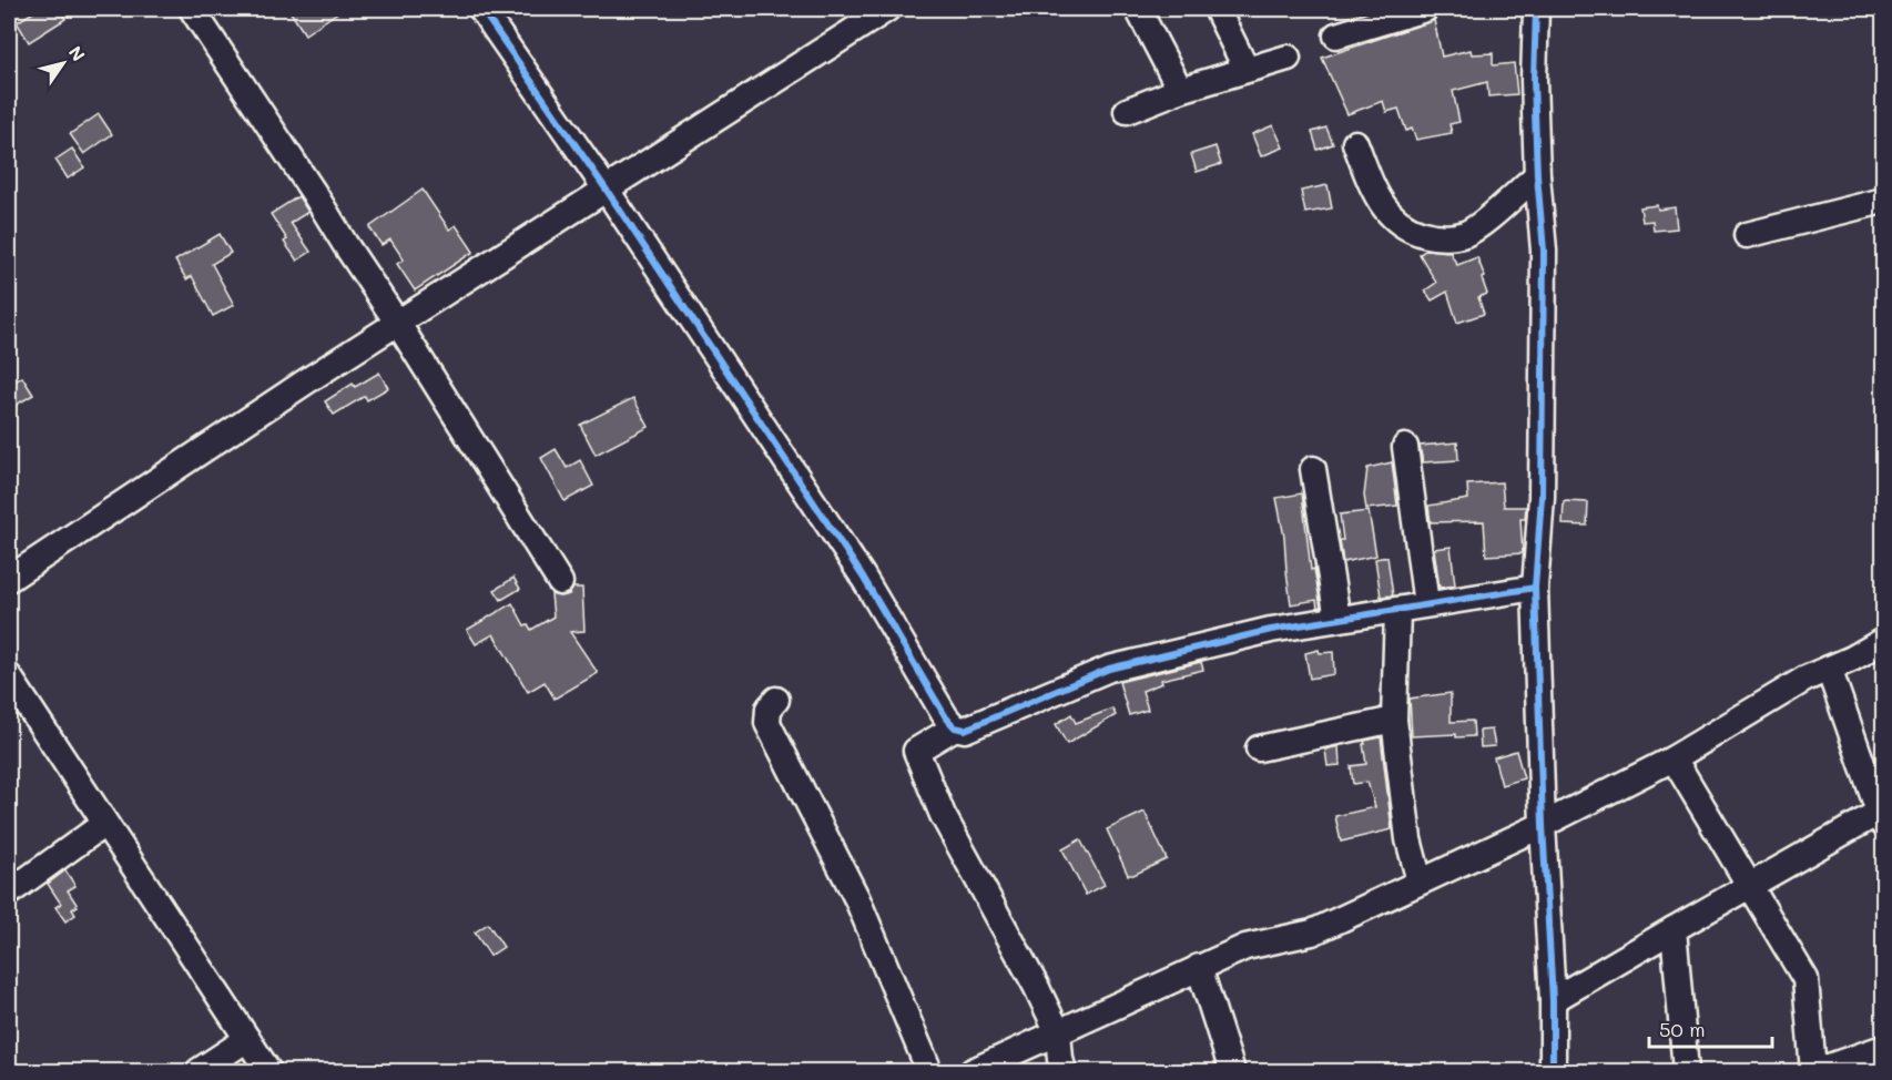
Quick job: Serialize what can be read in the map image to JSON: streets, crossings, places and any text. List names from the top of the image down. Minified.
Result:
{"scale_bar":"50 m","north":"top right"}
